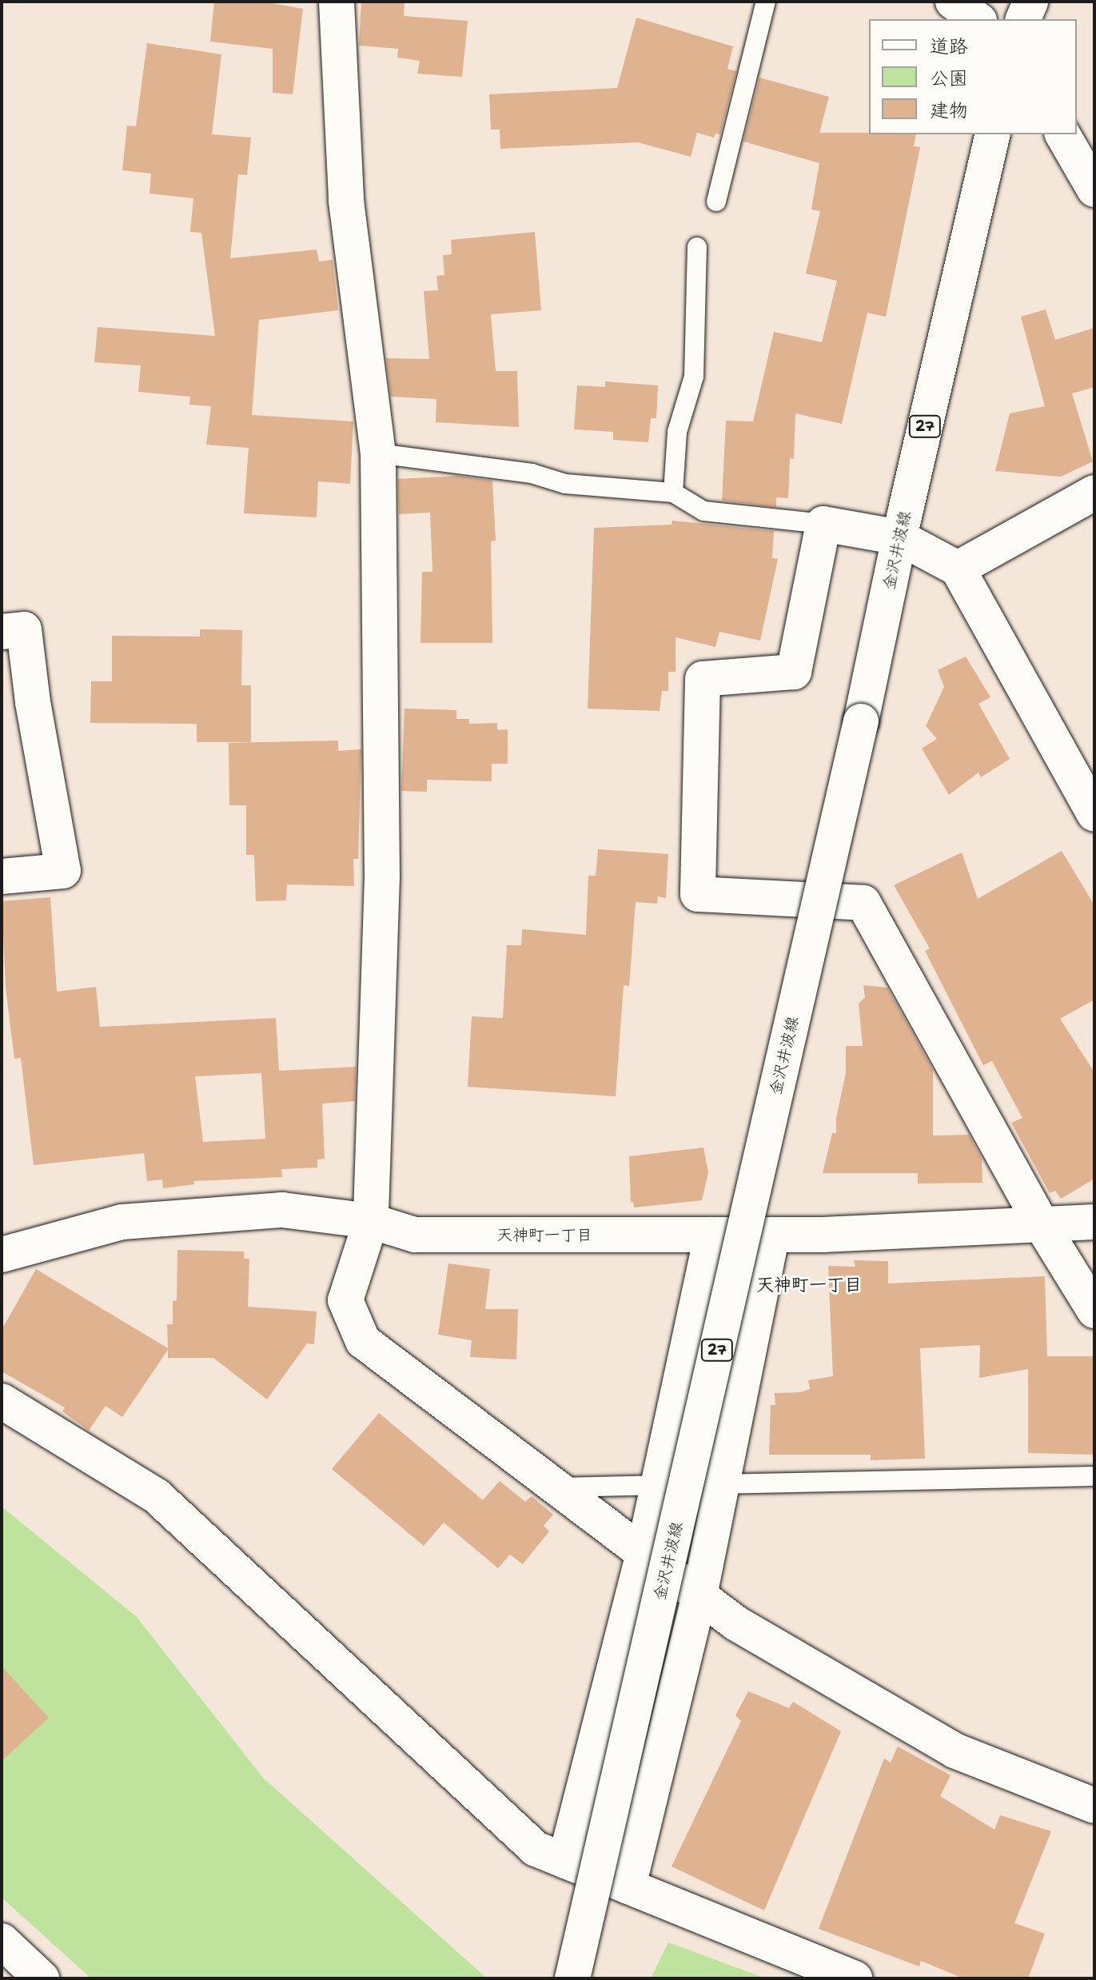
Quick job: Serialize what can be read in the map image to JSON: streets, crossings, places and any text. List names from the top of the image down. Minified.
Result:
{"streets":{"main road":["27","金沢井波線","天神町一丁目"]},"districts":["天神町一丁目"],"legend":["道路","公園","建物"]}
